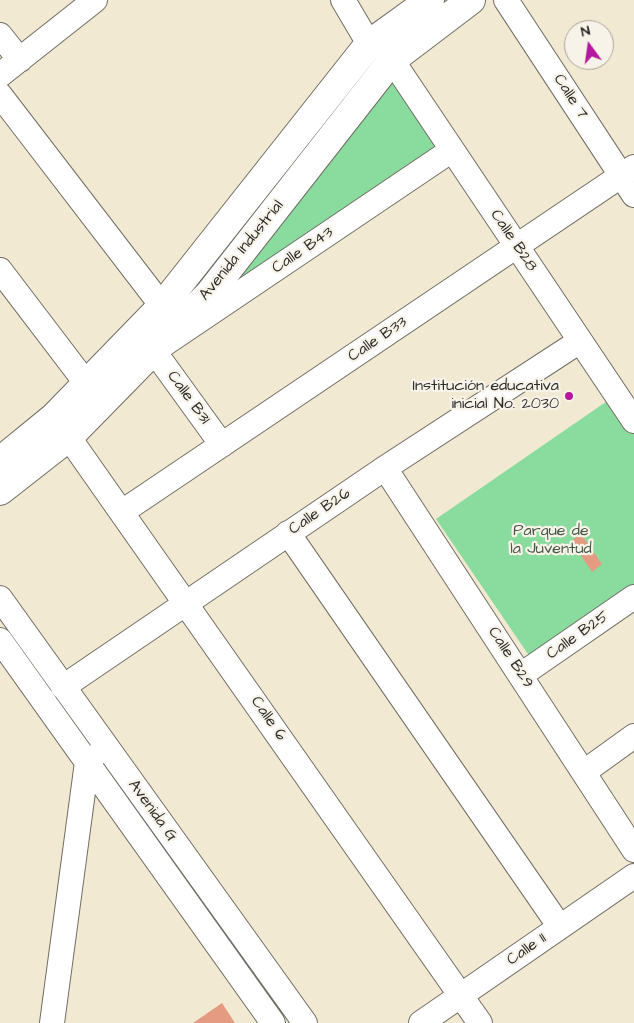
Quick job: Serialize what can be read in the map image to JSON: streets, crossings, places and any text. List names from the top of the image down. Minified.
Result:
{"streets":{"main road":["Avenida Industrial"],"street":["Calle 7","Calle B28","Calle B43","Calle B33","Calle B31","Calle B26","Calle B25","Calle B29","Calle 6","Avenida G","Calle 11"]},"crossings":[["Calle 7","Calle B33"],["Calle B28","Avenida Industrial"],["Calle B28","Calle B43"],["Calle B28","Calle B33"],["Calle B28","Calle B26"],["Avenida Industrial","Calle B43"],["Avenida Industrial","Calle B31"],["Avenida Industrial","Calle 6"],["Calle B43","Calle B31"],["Calle B33","Calle B31"],["Calle B33","Calle 6"],["Calle B26","Calle B29"],["Calle B26","Calle 6"],["Calle B26","Avenida G"],["Calle B25","Calle B29"],["Calle 6","Calle 11"]],"parks":["Parque de la Juventud"],"places":["Institución educativa inicial No. 2030"],"north":"top"}
